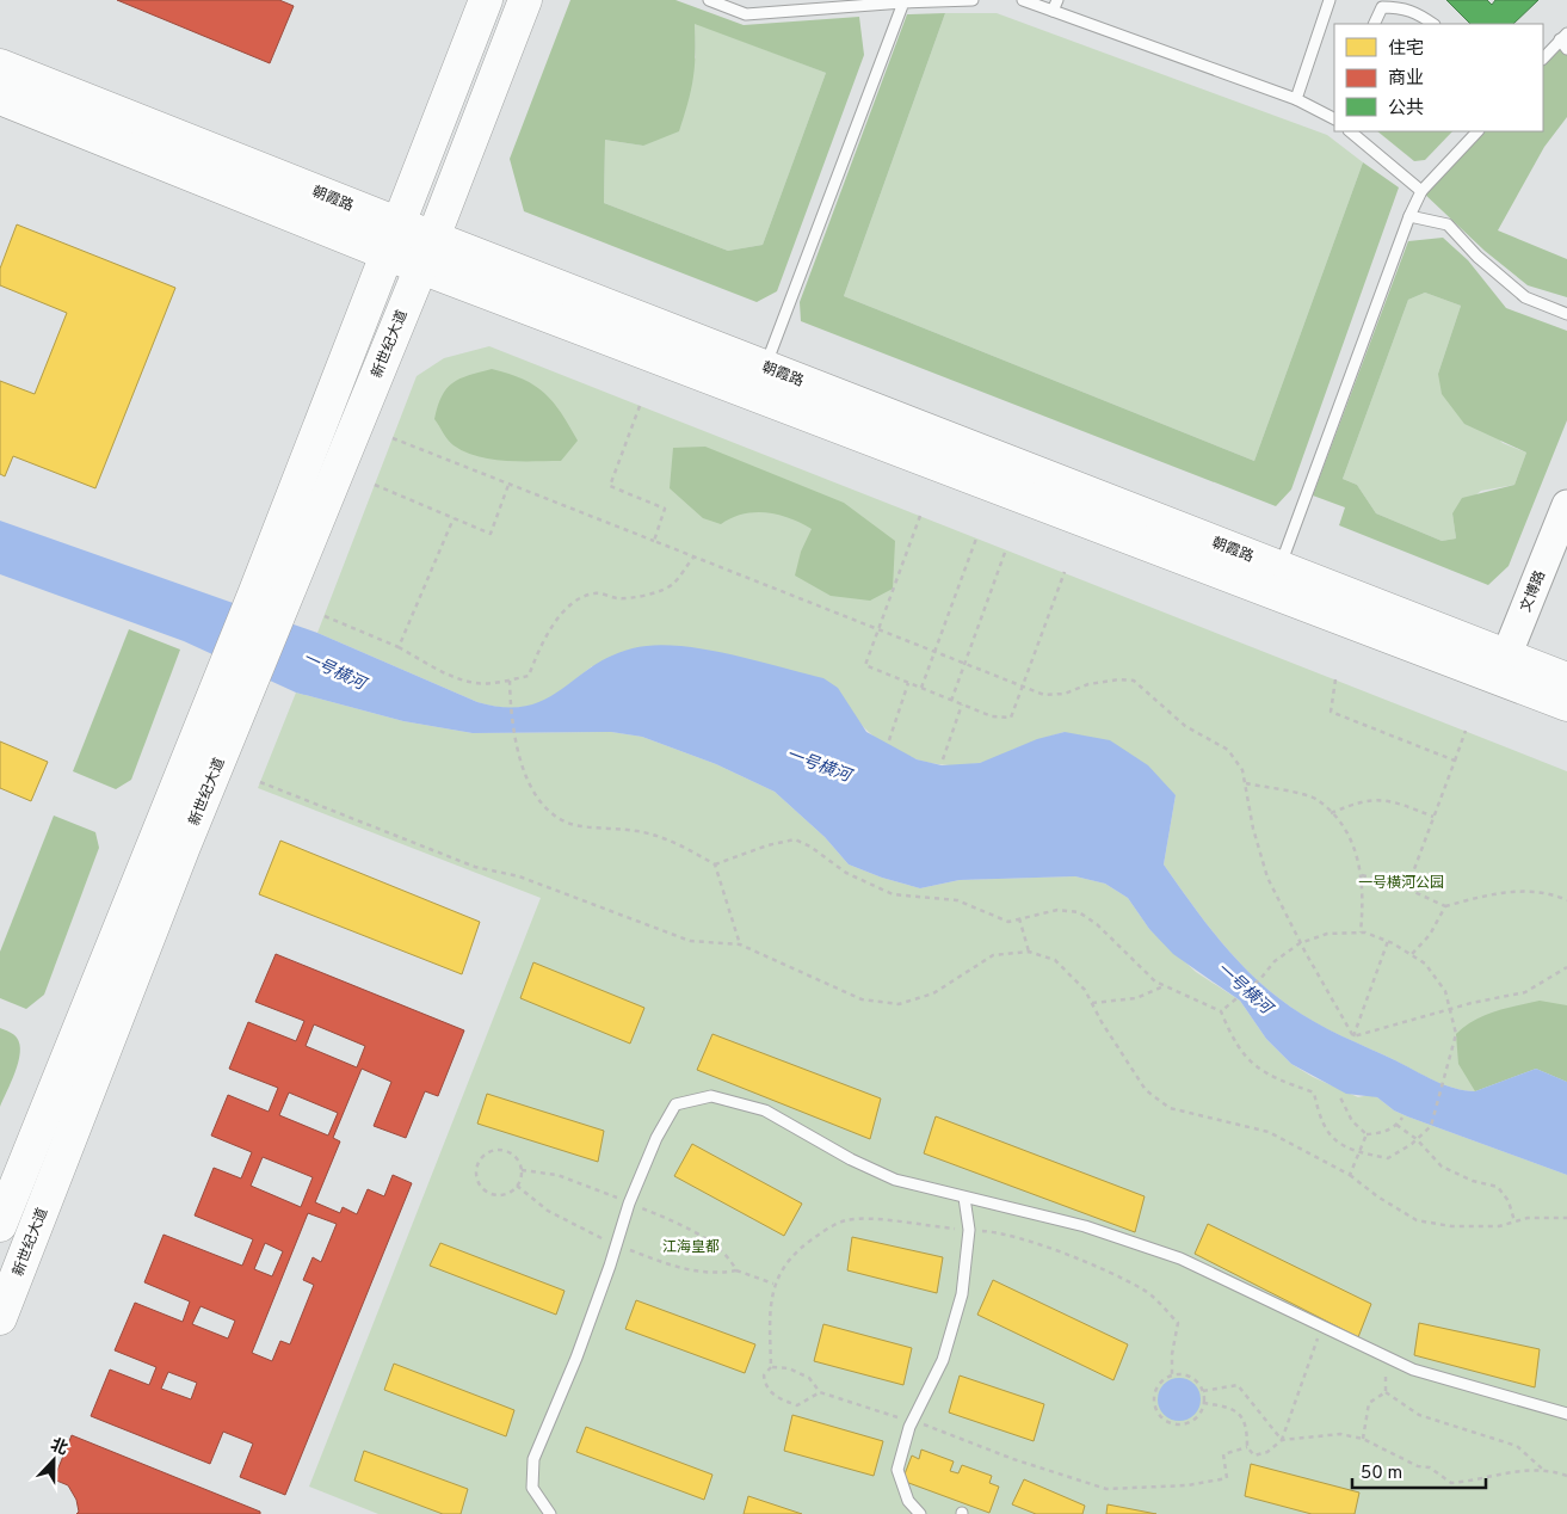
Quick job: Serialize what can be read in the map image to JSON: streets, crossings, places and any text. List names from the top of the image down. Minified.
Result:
{"streets":{"main road":["朝霞路","新世纪大道"],"street":["文博路"]},"crossings":[["朝霞路","新世纪大道"],["朝霞路","文博路"]],"water":["一号横河"],"parks":["一号横河公园","江海皇都"],"legend":["住宅","商业","公共"],"scale_bar":"50 m","north":"top"}
